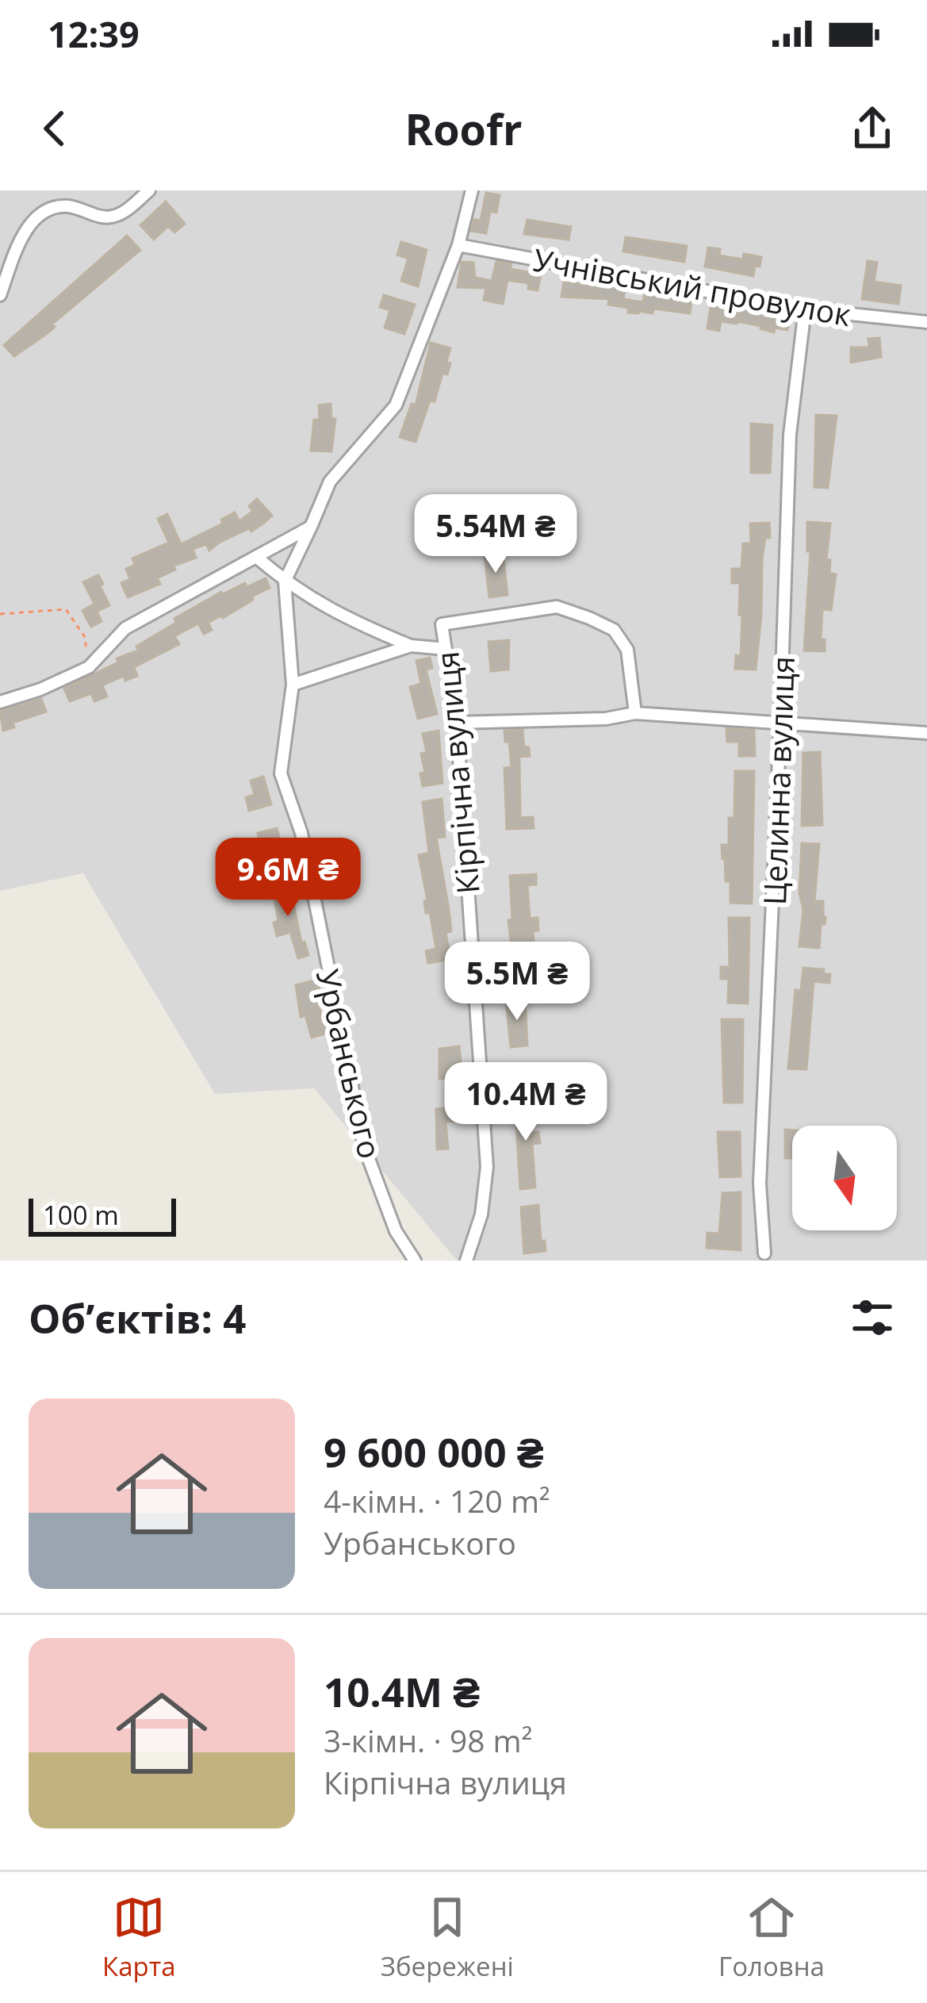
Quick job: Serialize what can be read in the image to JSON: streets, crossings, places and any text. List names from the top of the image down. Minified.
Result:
{"streets":{"street":["Учнівський провулок","Кiрпiчна вулиця","Целинна вулиця","Урбанського"]},"crossings":[["Учнівський провулок","Целинна вулиця"],["Учнівський провулок","Урбанського"]],"scale_bar":"100 m","north":"bottom","page":{"status":"12:39","header":"Roofr","price":["5.54M ₴","9.6M ₴","5.5M ₴","10.4M ₴"],"scale":"100 m","heading":"Об’єктів: 4","list":[{"name":"9 600 000 ₴","note":"4-кімн. · 120 m² · Урбанського"},{"name":"10.4M ₴","note":"3-кімн. · 98 m² · Кiрпiчна вулиця"}],"tabs":["Карта","Збережені","Головна"]}}
